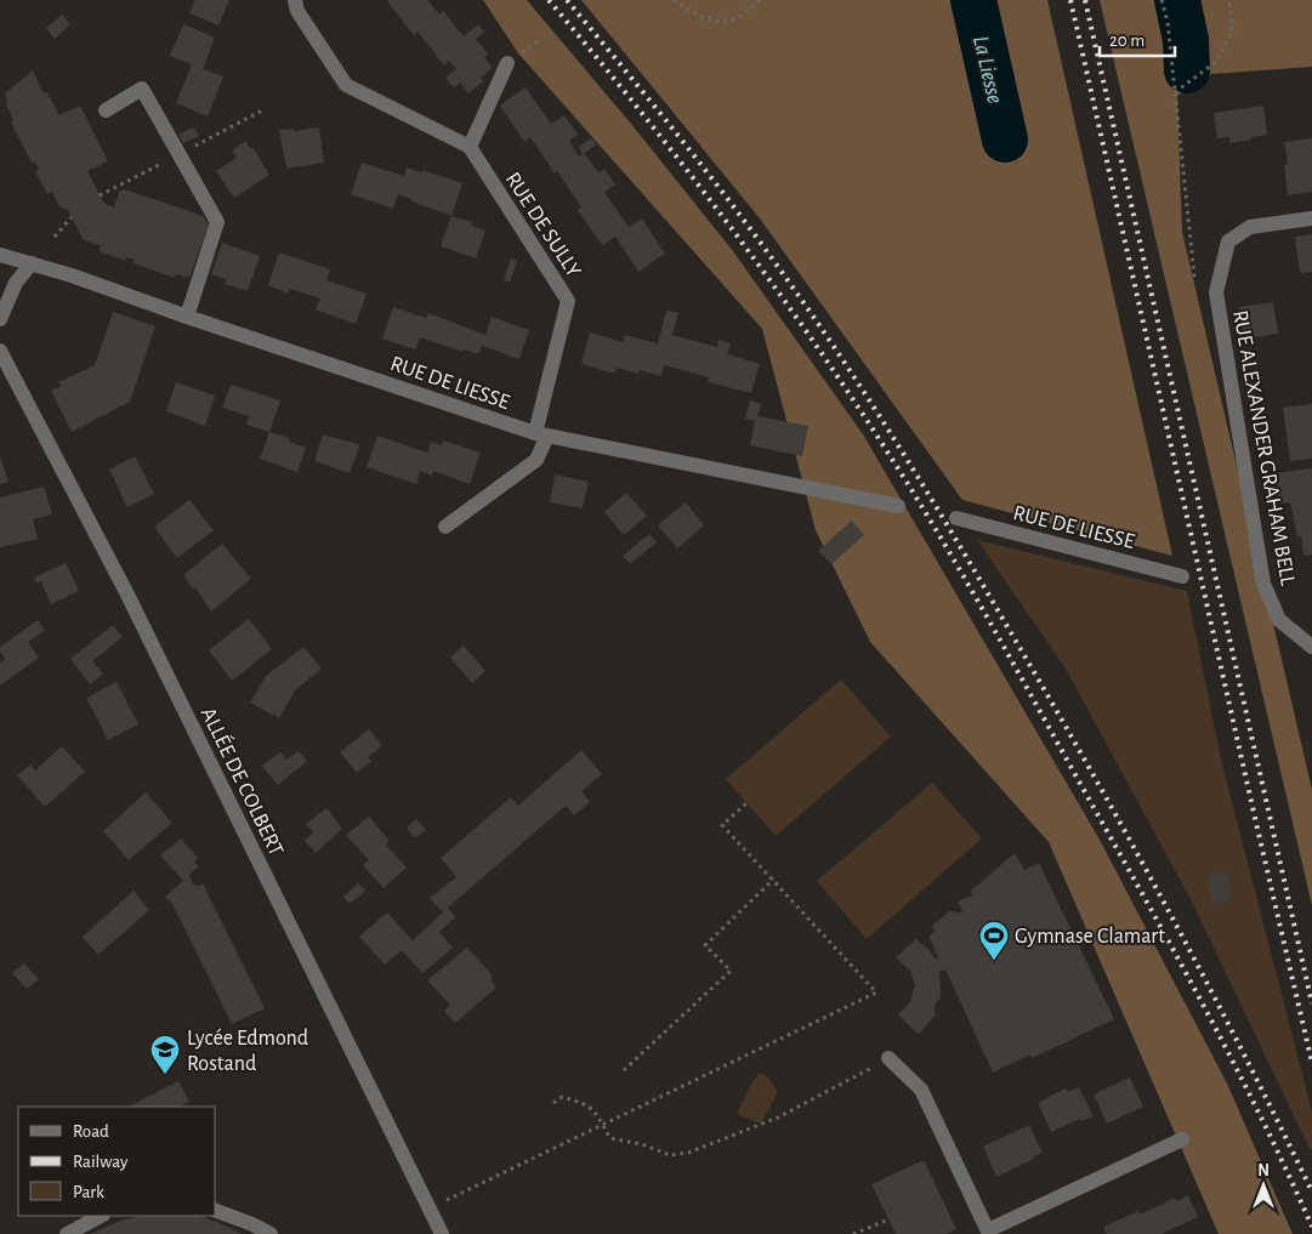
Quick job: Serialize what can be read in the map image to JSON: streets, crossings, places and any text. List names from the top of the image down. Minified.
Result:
{"streets":{"street":["RUE DE SULLY","RUE DE LIESSE","RUE ALEXANDER GRAHAM BELL","ALLÉE DE COLBERT"]},"crossings":[["RUE DE SULLY","RUE DE LIESSE"]],"water":["La Liesse"],"places":{"sports":["Gymnase Clamart"],"school or university":["Lycée Edmond Rostand"]},"legend":["Road","Railway","Park"],"scale_bar":"20 m","north":"top"}
